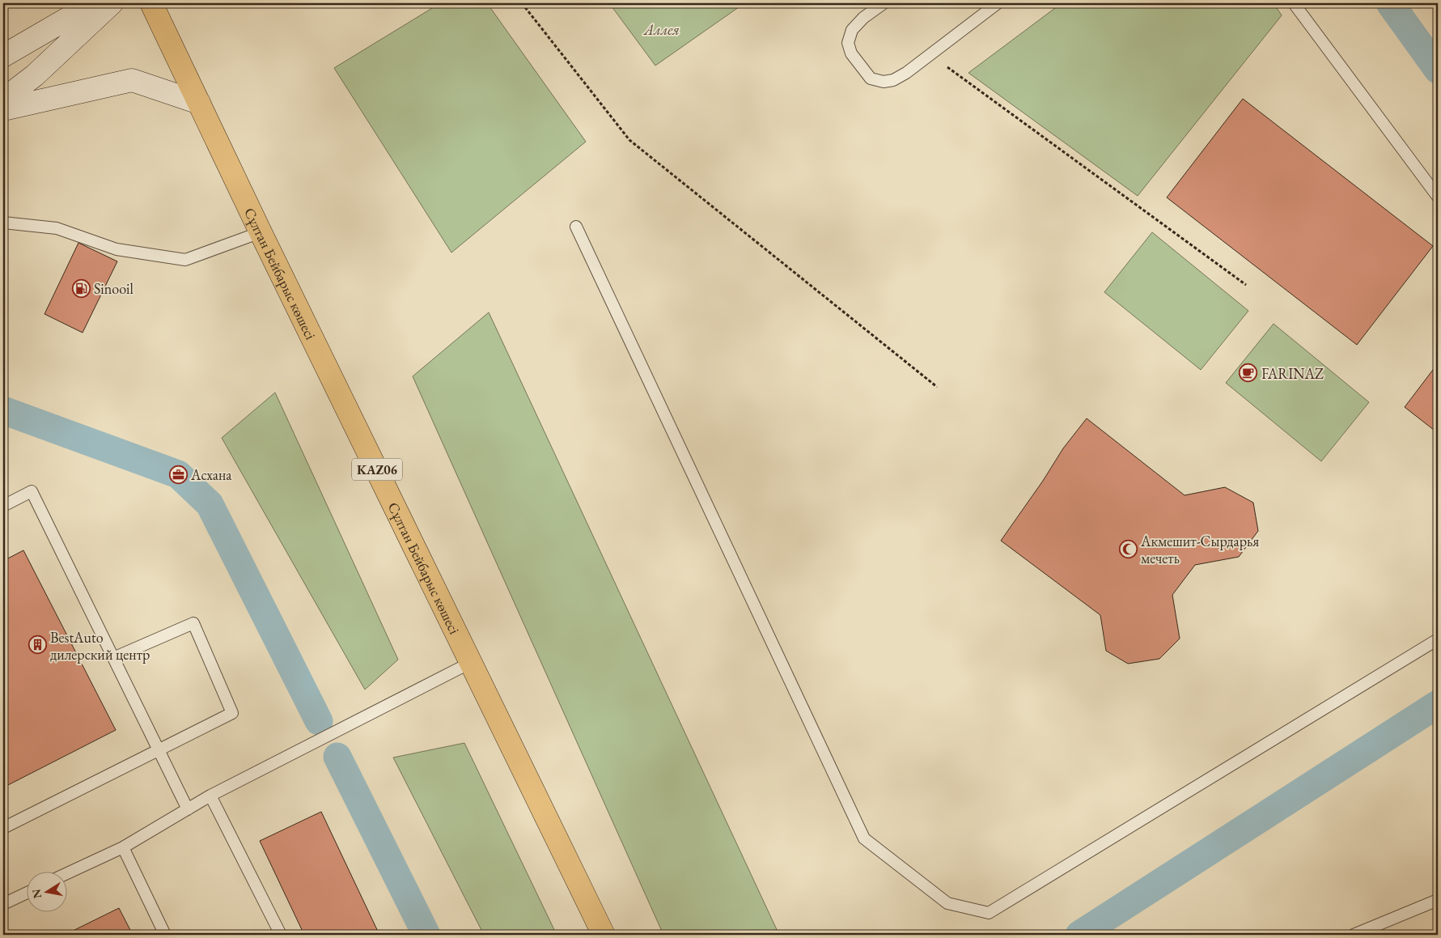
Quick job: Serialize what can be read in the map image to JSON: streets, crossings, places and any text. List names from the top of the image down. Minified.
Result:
{"streets":{"main road":["Сұлтан Бейбарыс көшесі","KAZ06"]},"parks":["Аллея"],"places":{"fuel station":["Sinooil"],"cafe":["FARINAZ"],"office":["Асхана"],"mosque":["Акмешит-Сырдарья мечеть"],"building":["BestAuto дилерский центр"]},"north":"left"}
